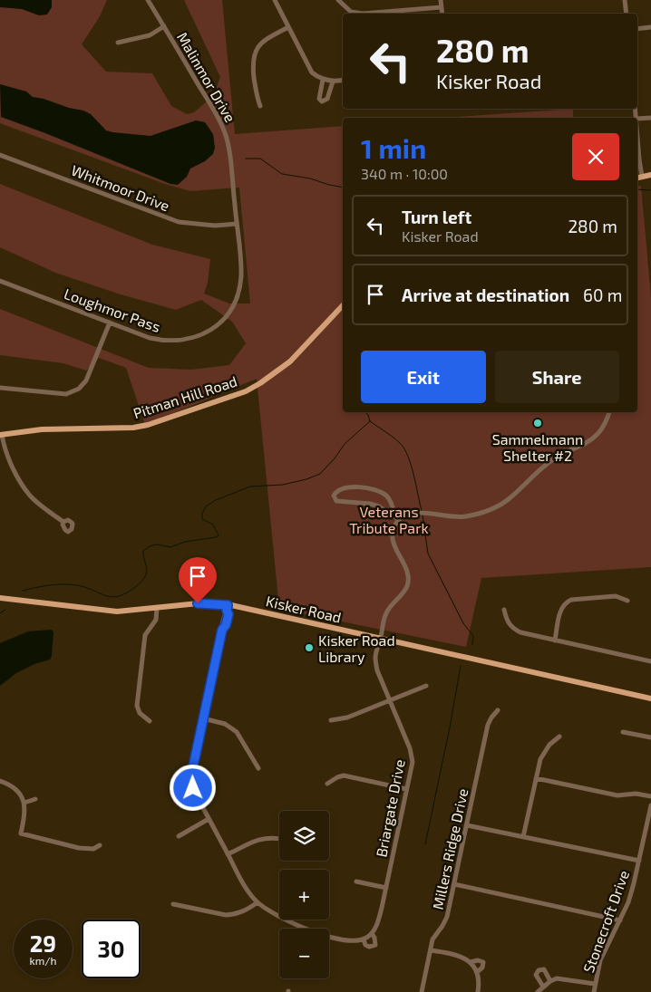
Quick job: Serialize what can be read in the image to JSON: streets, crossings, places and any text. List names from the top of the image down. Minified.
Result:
{"streets":{"main road":["Pitman Hill Road","Kisker Road"],"street":["Malinmor Drive","Whitmoor Drive","Loughmor Pass","Briargate Drive","Millers Ridge Drive","Stonecroft Drive"]},"crossings":[["Malinmor Drive","Whitmoor Drive"],["Malinmor Drive","Loughmor Pass"],["Whitmoor Drive","Loughmor Pass"],["Kisker Road","Briargate Drive"]],"parks":["Veterans Tribute Park"],"places":["Sammelmann Shelter #2","Kisker Road Library"],"page":{"turn":["280 m","Kisker Road"],"heading":["1 min","340 m · 10:00"],"list":[{"name":"Turn left","note":"Kisker Road","value":"280 m"},{"name":"Arrive at destination","value":"60 m"}],"buttons":["Exit","Share"],"map_buttons":["+","−"],"speed":"29 km/h","limit":"30"}}
